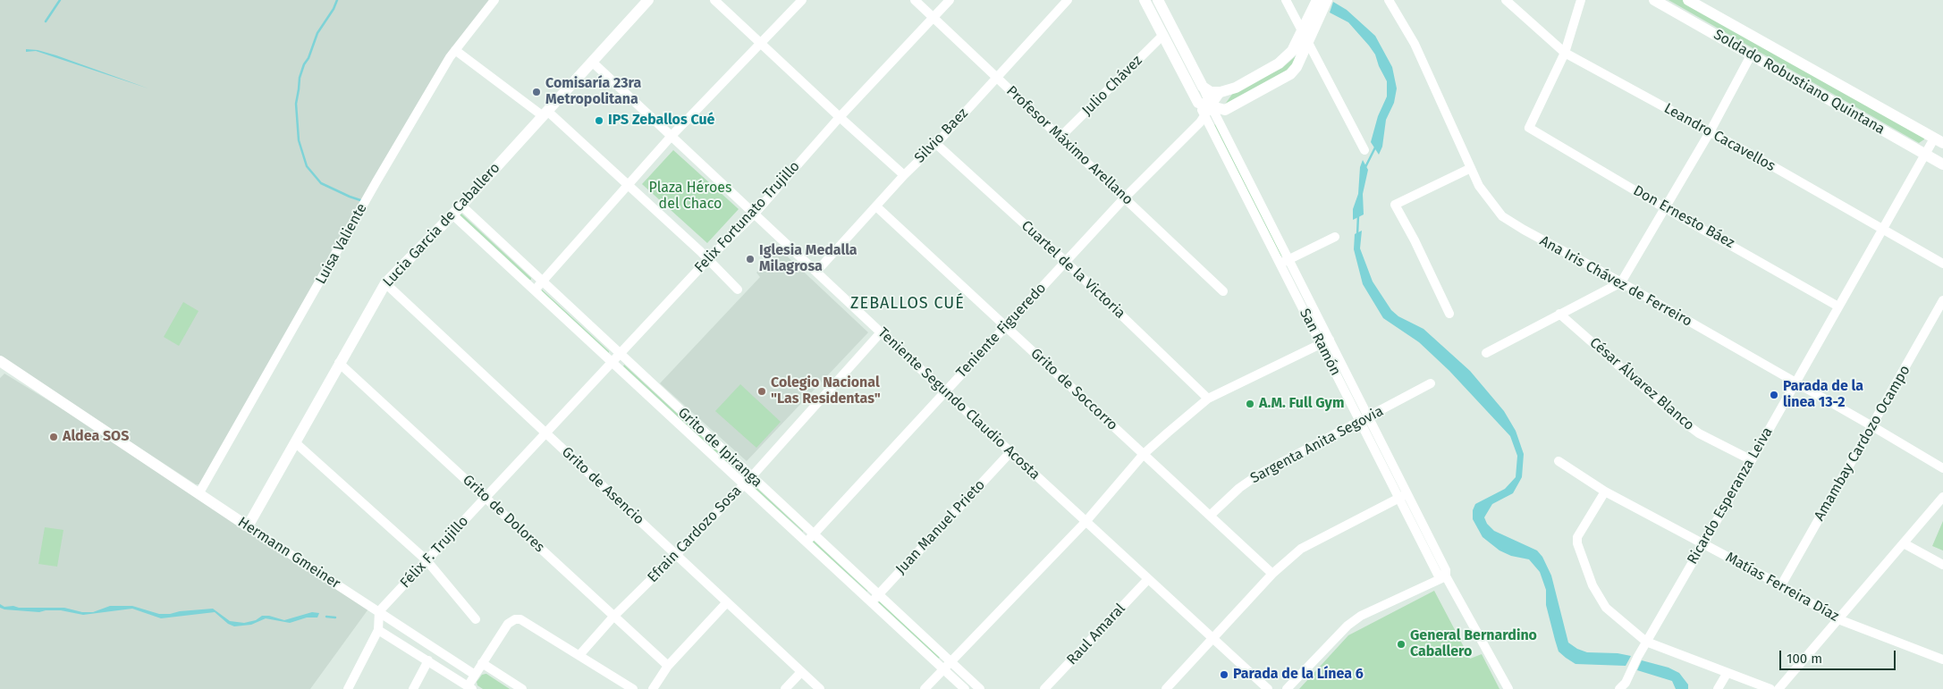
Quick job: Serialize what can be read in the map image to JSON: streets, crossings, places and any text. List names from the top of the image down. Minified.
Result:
{"streets":{"street":["Soldado Robustiano Quintana","Julio Chávez","Silvio Baez","Leandro Cacavellos","Profesor Máximo Arellano","Felix Fortunato Trujillo","Don Ernesto Báez","Lucia Garcia de Caballero","Luisa Valiente","Cuartel de la Victoria","Ana Iris Chávez de Ferreiro","Teniente Figueredo","San Ramón","César Álvarez Blanco","Grito de Soccorro","Teniente Segundo Claudio Acosta","Amambay Cardozo Ocampo","Sargenta Anita Segovia","Grito de Ipiranga","Grito de Asencio","Ricardo Esperanza Leiva","Grito de Dolores","Juan Manuel Prieto","Efrain Cardozo Sosa","Félix F. Trujillo","Hermann Gmeiner","Matías Ferreira Díaz","Raul Amaral"]},"crossings":[["Soldado Robustiano Quintana","Ricardo Esperanza Leiva"],["Julio Chávez","Profesor Máximo Arellano"],["Silvio Baez","Profesor Máximo Arellano"],["Silvio Baez","Cuartel de la Victoria"],["Silvio Baez","Grito de Soccorro"],["Silvio Baez","Teniente Segundo Claudio Acosta"],["Leandro Cacavellos","Don Ernesto Báez"],["Leandro Cacavellos","Ricardo Esperanza Leiva"],["Profesor Máximo Arellano","Felix Fortunato Trujillo"],["Profesor Máximo Arellano","Teniente Figueredo"],["Felix Fortunato Trujillo","Teniente Segundo Claudio Acosta"],["Felix Fortunato Trujillo","Grito de Ipiranga"],["Felix Fortunato Trujillo","Grito de Asencio"],["Felix Fortunato Trujillo","Félix F. Trujillo"],["Don Ernesto Báez","Ricardo Esperanza Leiva"],["Lucia Garcia de Caballero","Teniente Segundo Claudio Acosta"],["Lucia Garcia de Caballero","Grito de Ipiranga"],["Lucia Garcia de Caballero","Grito de Asencio"],["Lucia Garcia de Caballero","Grito de Dolores"],["Lucia Garcia de Caballero","Hermann Gmeiner"],["Luisa Valiente","Hermann Gmeiner"],["Cuartel de la Victoria","Teniente Figueredo"],["Ana Iris Chávez de Ferreiro","Amambay Cardozo Ocampo"],["Ana Iris Chávez de Ferreiro","Ricardo Esperanza Leiva"],["Teniente Figueredo","San Ramón"],["Teniente Figueredo","Grito de Soccorro"],["Teniente Figueredo","Teniente Segundo Claudio Acosta"],["Teniente Figueredo","Grito de Ipiranga"],["San Ramón","Sargenta Anita Segovia"],["César Álvarez Blanco","Ricardo Esperanza Leiva"],["Grito de Soccorro","Sargenta Anita Segovia"],["Teniente Segundo Claudio Acosta","Juan Manuel Prieto"],["Teniente Segundo Claudio Acosta","Efrain Cardozo Sosa"],["Teniente Segundo Claudio Acosta","Raul Amaral"],["Amambay Cardozo Ocampo","Matías Ferreira Díaz"],["Grito de Ipiranga","Juan Manuel Prieto"],["Grito de Ipiranga","Efrain Cardozo Sosa"],["Grito de Asencio","Efrain Cardozo Sosa"],["Grito de Asencio","Félix F. Trujillo"],["Ricardo Esperanza Leiva","Matías Ferreira Díaz"],["Grito de Dolores","Efrain Cardozo Sosa"],["Grito de Dolores","Félix F. Trujillo"],["Félix F. Trujillo","Hermann Gmeiner"]],"districts":["ZEBALLOS CUÉ"],"parks":["Plaza Héroes del Chaco"],"places":["Comisaría 23ra Metropolitana","IPS Zeballos Cué","Iglesia Medalla Milagrosa","Colegio Nacional \"Las Residentas\"","Parada de la linea 13-2","A.M. Full Gym","Aldea SOS","General Bernardino Caballero","Parada de la Línea 6"],"scale_bar":"100 m"}
